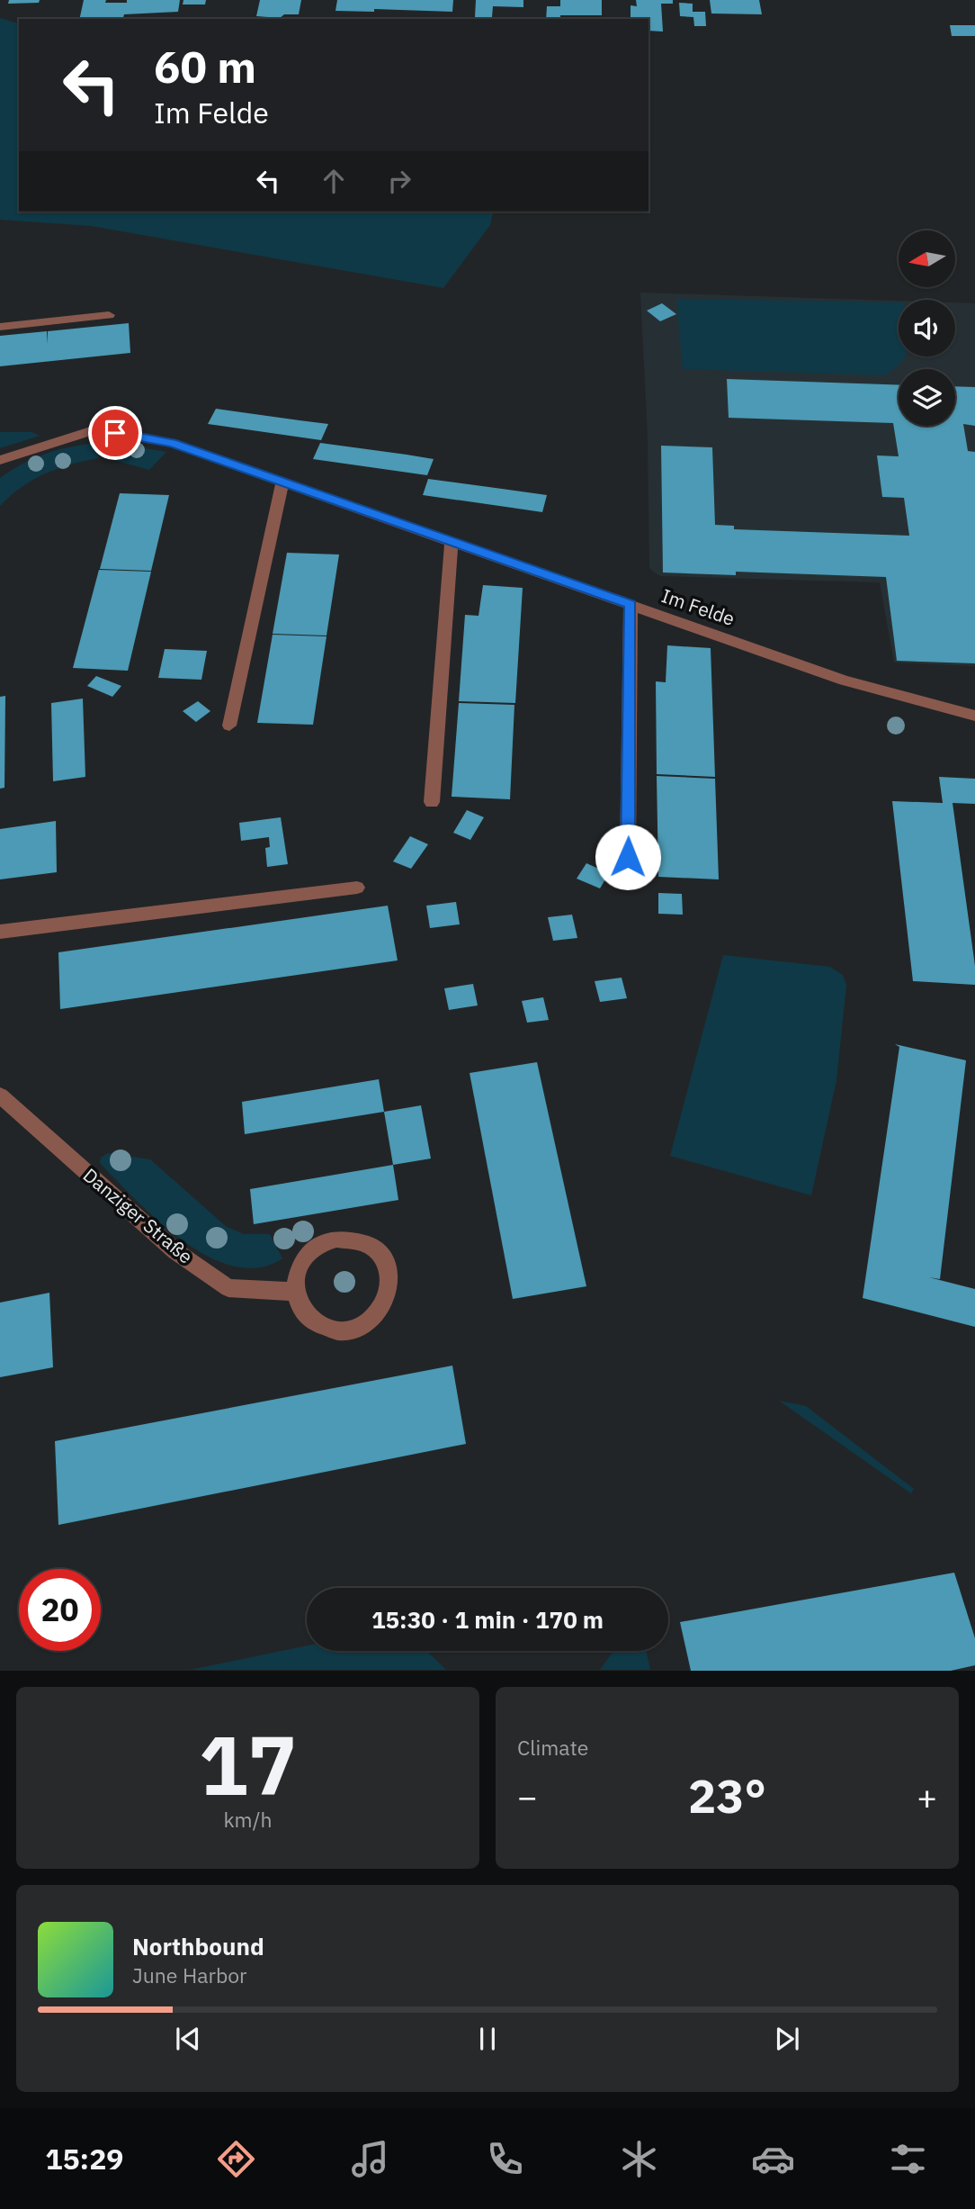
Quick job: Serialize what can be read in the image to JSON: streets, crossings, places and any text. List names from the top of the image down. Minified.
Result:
{"streets":{"street":["Im Felde","Danziger Straße"]},"north":"left","page":{"turn":["60 m","Im Felde"],"limit":"20","trip":"15:30 · 1 min · 170 m","tile":[["17","km/h"],"Climate"],"heat":["−","23°","+"],"song":["Northbound","June Harbor"],"tabs":"15:29"}}
